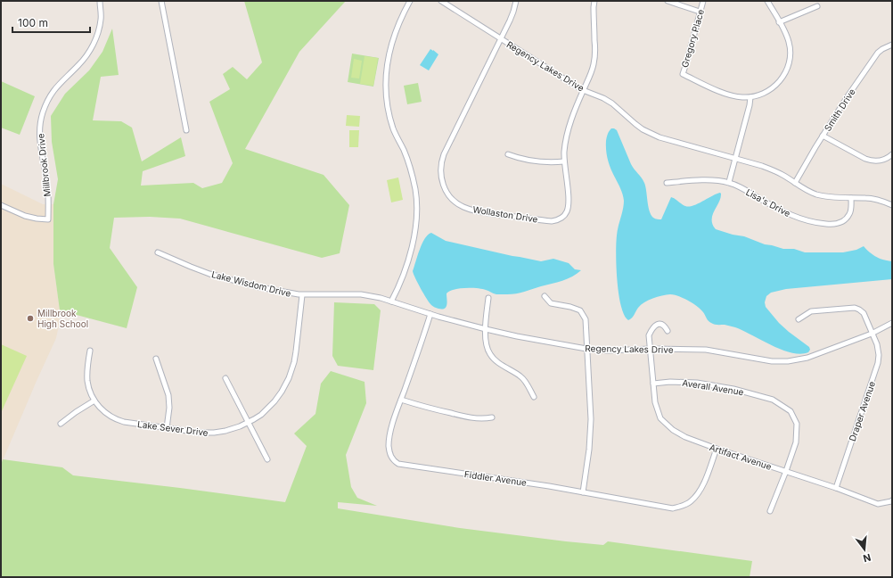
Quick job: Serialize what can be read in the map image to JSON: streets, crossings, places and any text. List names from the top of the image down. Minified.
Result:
{"streets":{"street":["Gregory Place","Regency Lakes Drive","Smith Drive","Millbrook Drive","Lisa's Drive","Wollaston Drive","Lake Wisdom Drive","Averall Avenue","Draper Avenue","Lake Sever Drive","Artifact Avenue","Fiddler Avenue"]},"crossings":[["Regency Lakes Drive","Smith Drive"],["Regency Lakes Drive","Lisa's Drive"],["Regency Lakes Drive","Wollaston Drive"],["Regency Lakes Drive","Lake Wisdom Drive"],["Regency Lakes Drive","Draper Avenue"],["Regency Lakes Drive","Artifact Avenue"],["Regency Lakes Drive","Fiddler Avenue"],["Lake Wisdom Drive","Lake Sever Drive"],["Averall Avenue","Artifact Avenue"],["Draper Avenue","Artifact Avenue"],["Artifact Avenue","Fiddler Avenue"]],"places":["Millbrook High School"],"scale_bar":"100 m","north":"bottom"}
